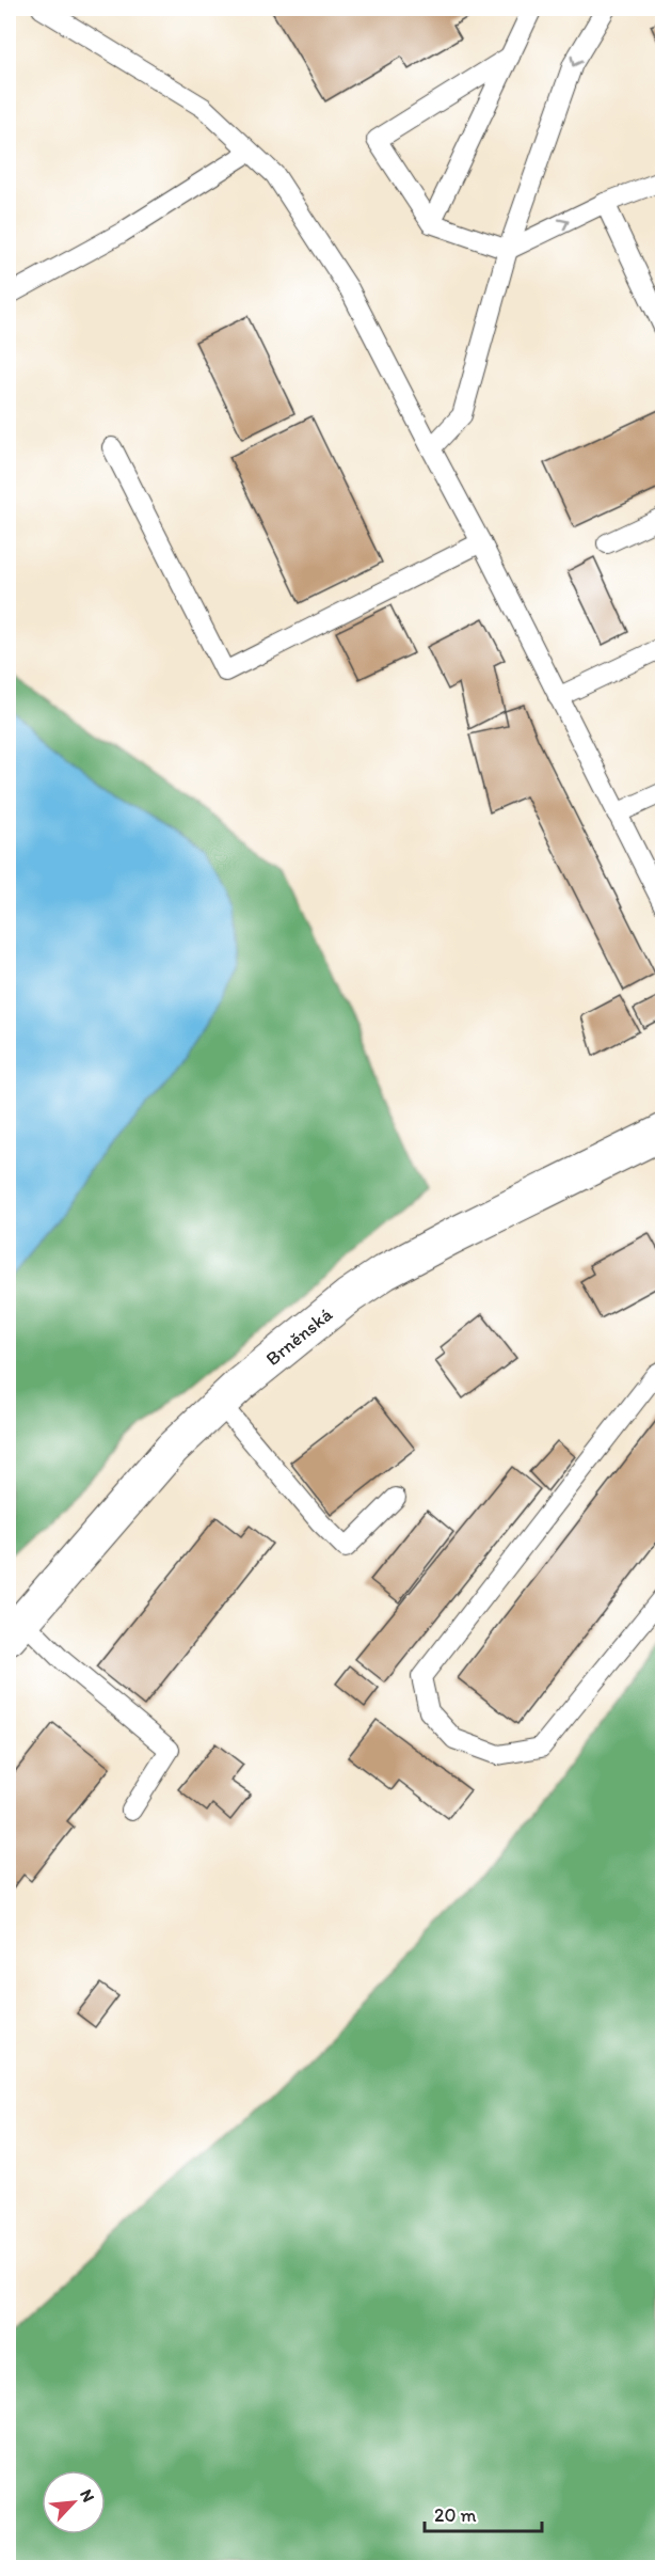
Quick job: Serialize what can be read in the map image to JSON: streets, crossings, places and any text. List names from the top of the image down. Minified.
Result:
{"streets":{"main road":["Brněnská"]},"scale_bar":"20 m","north":"top right"}
